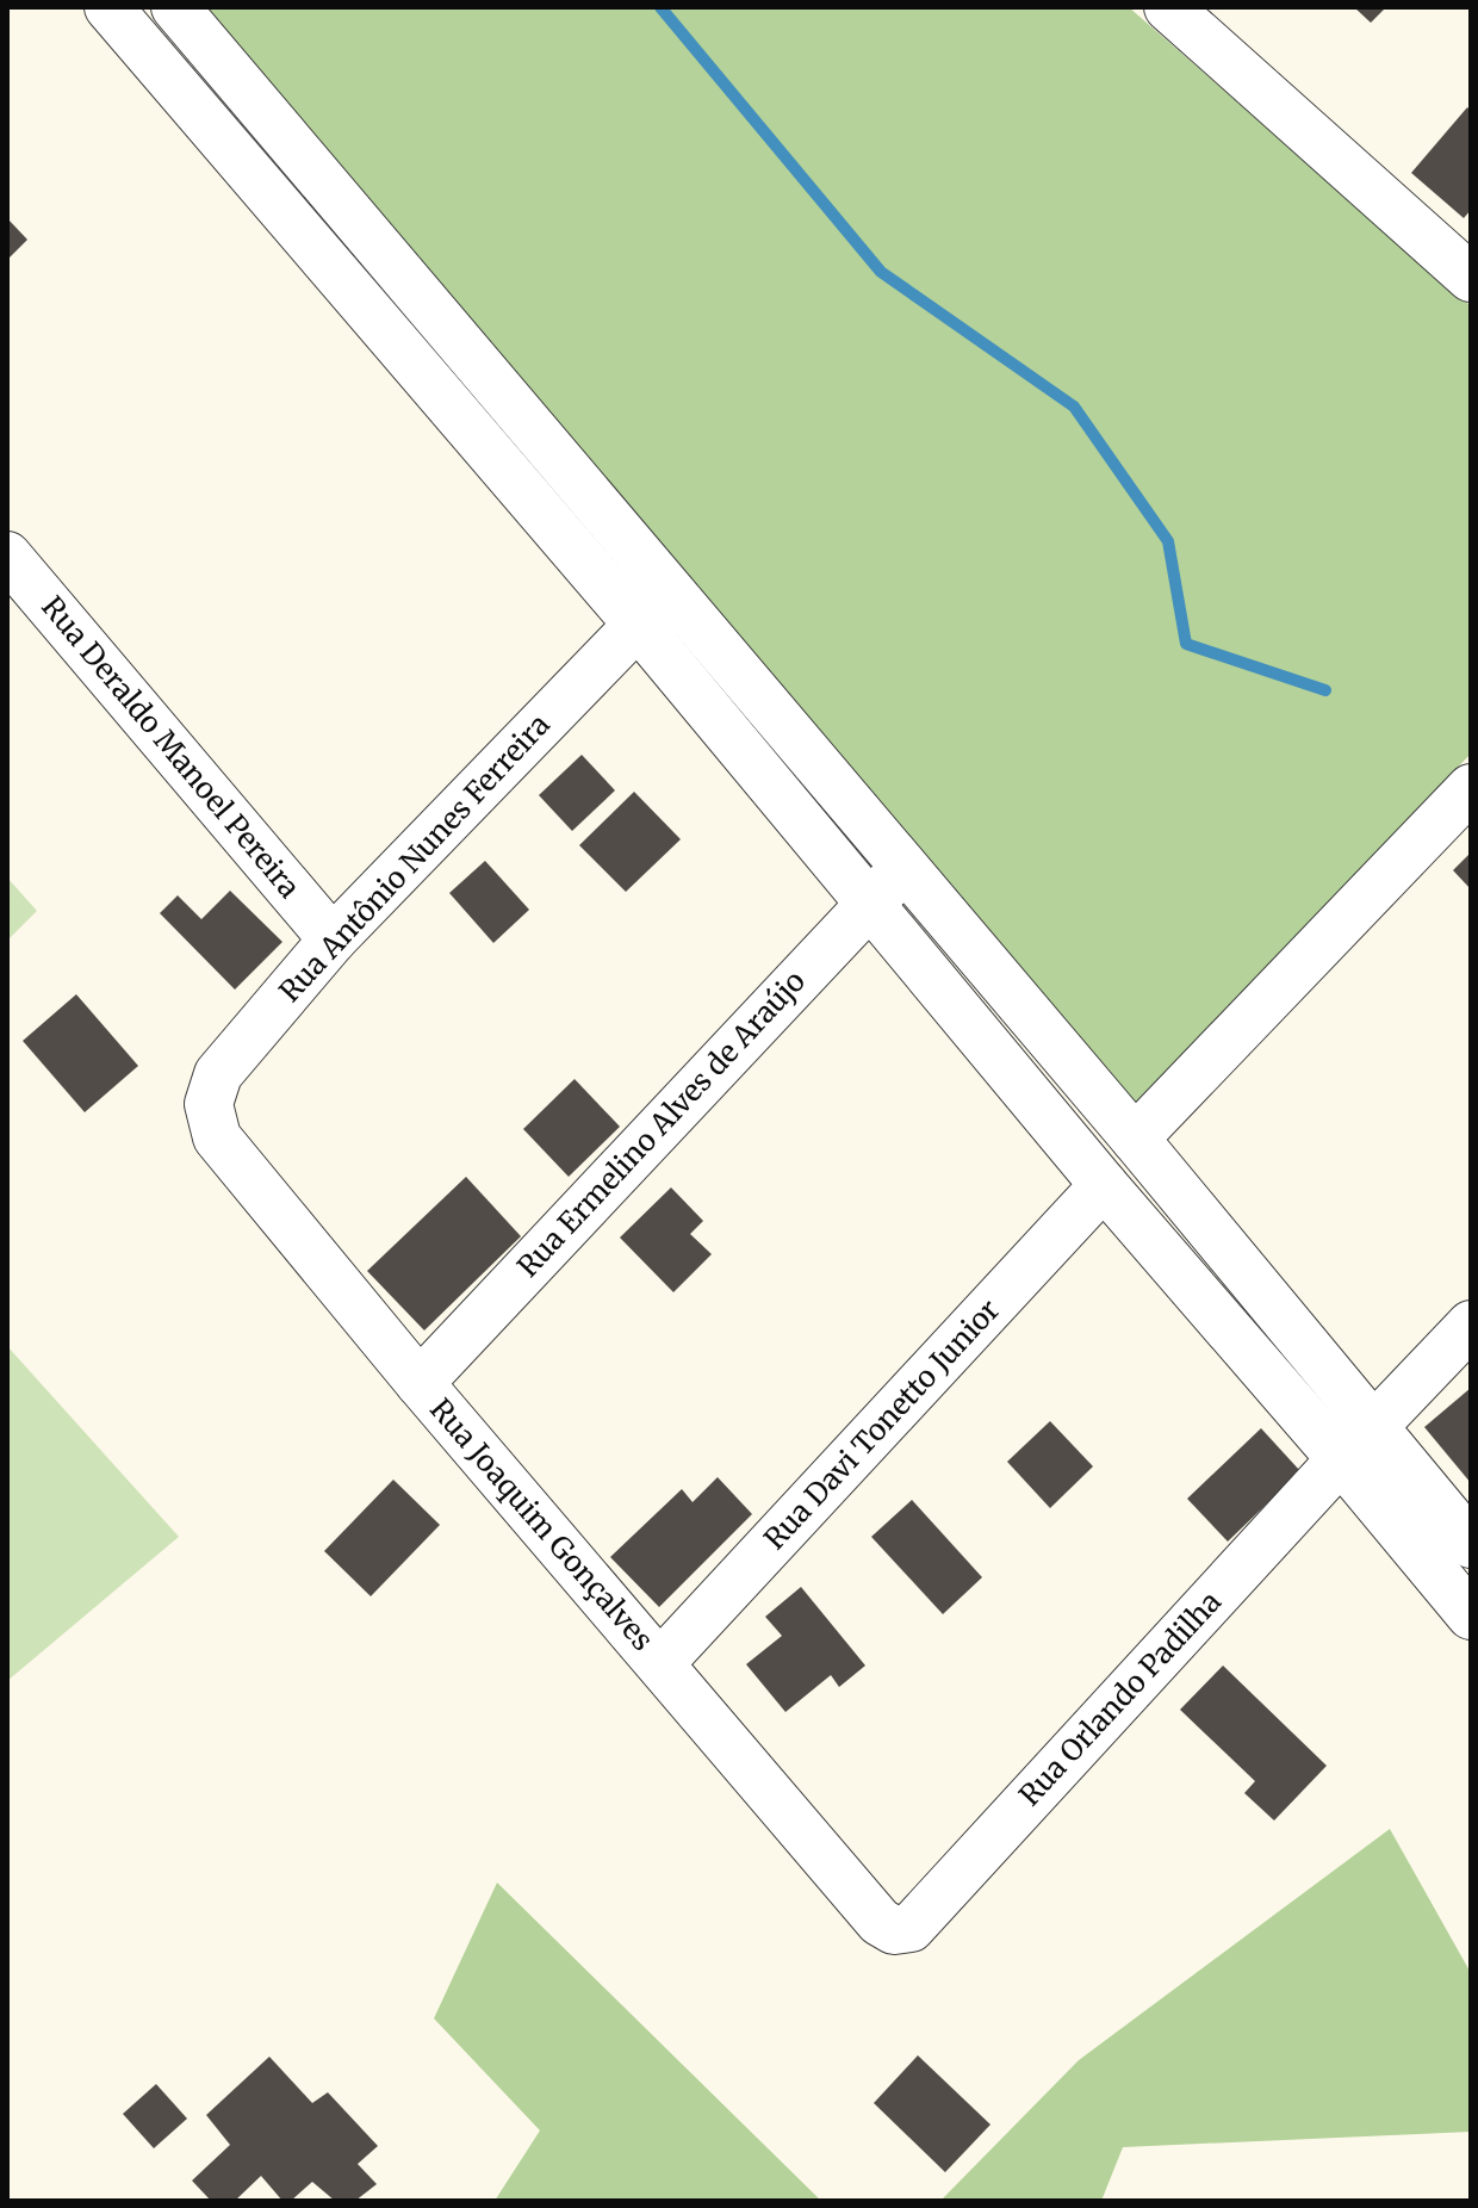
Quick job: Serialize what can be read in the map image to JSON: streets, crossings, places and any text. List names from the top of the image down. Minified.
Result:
{"streets":{"street":["Rua Deraldo Manoel Pereira","Rua Antônio Nunes Ferreira","Rua Ermelino Alves de Araújo","Rua Davi Tonetto Junior","Rua Joaquim Gonçalves","Rua Orlando Padilha"]},"crossings":[["Rua Deraldo Manoel Pereira","Rua Antônio Nunes Ferreira"],["Rua Antônio Nunes Ferreira","Rua Joaquim Gonçalves"],["Rua Ermelino Alves de Araújo","Rua Joaquim Gonçalves"],["Rua Davi Tonetto Junior","Rua Joaquim Gonçalves"],["Rua Joaquim Gonçalves","Rua Orlando Padilha"]]}
